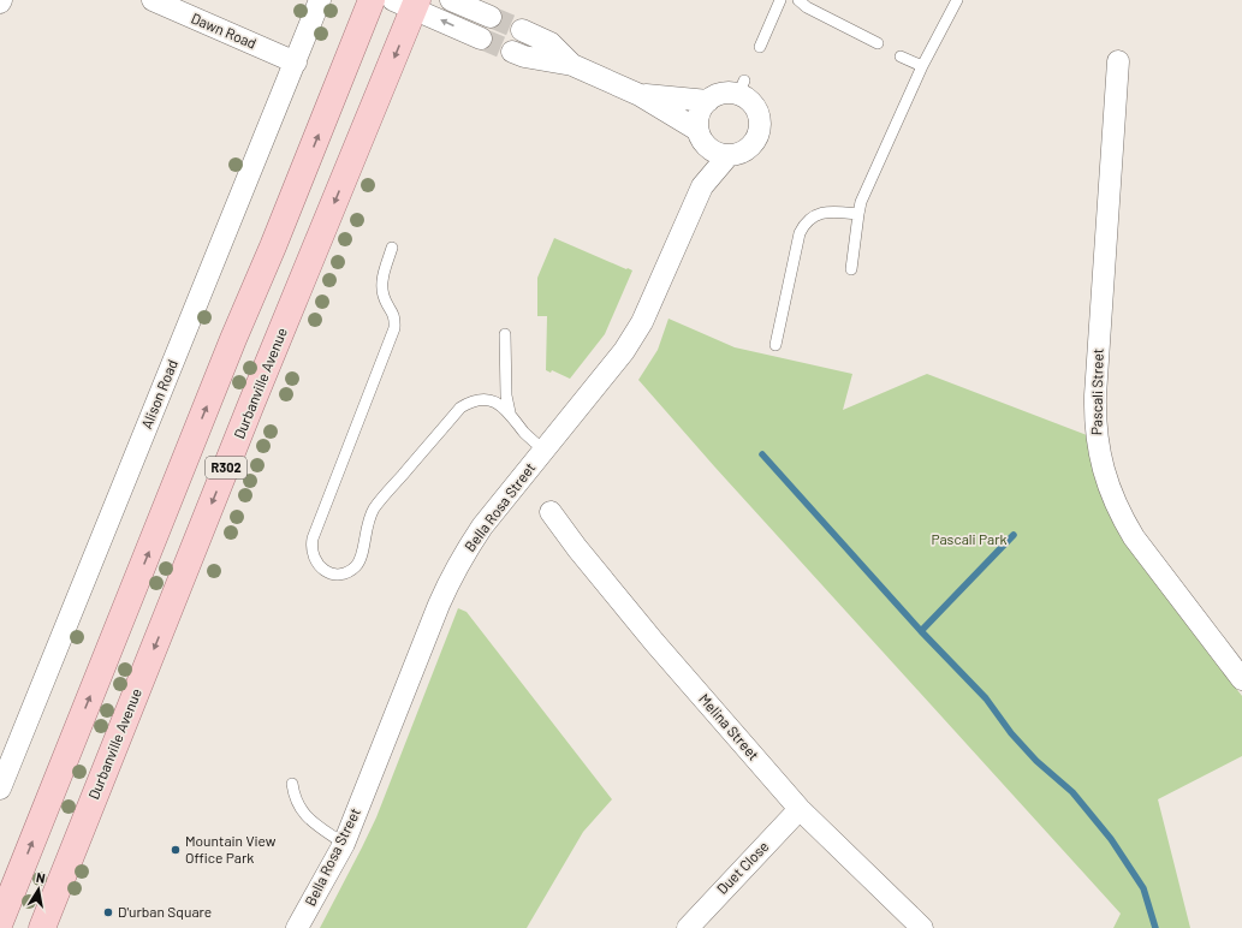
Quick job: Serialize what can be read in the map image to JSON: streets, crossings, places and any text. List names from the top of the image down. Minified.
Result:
{"streets":{"main road":["Durbanville Avenue","R302"],"street":["Dawn Road","Pascali Street","Alison Road","Bella Rosa Street","Melina Street","Duet Close"]},"crossings":[["Dawn Road","Alison Road"],["Melina Street","Duet Close"]],"parks":["Pascali Park"],"places":["Mountain View Office Park","D'urban Square"],"north":"top"}
